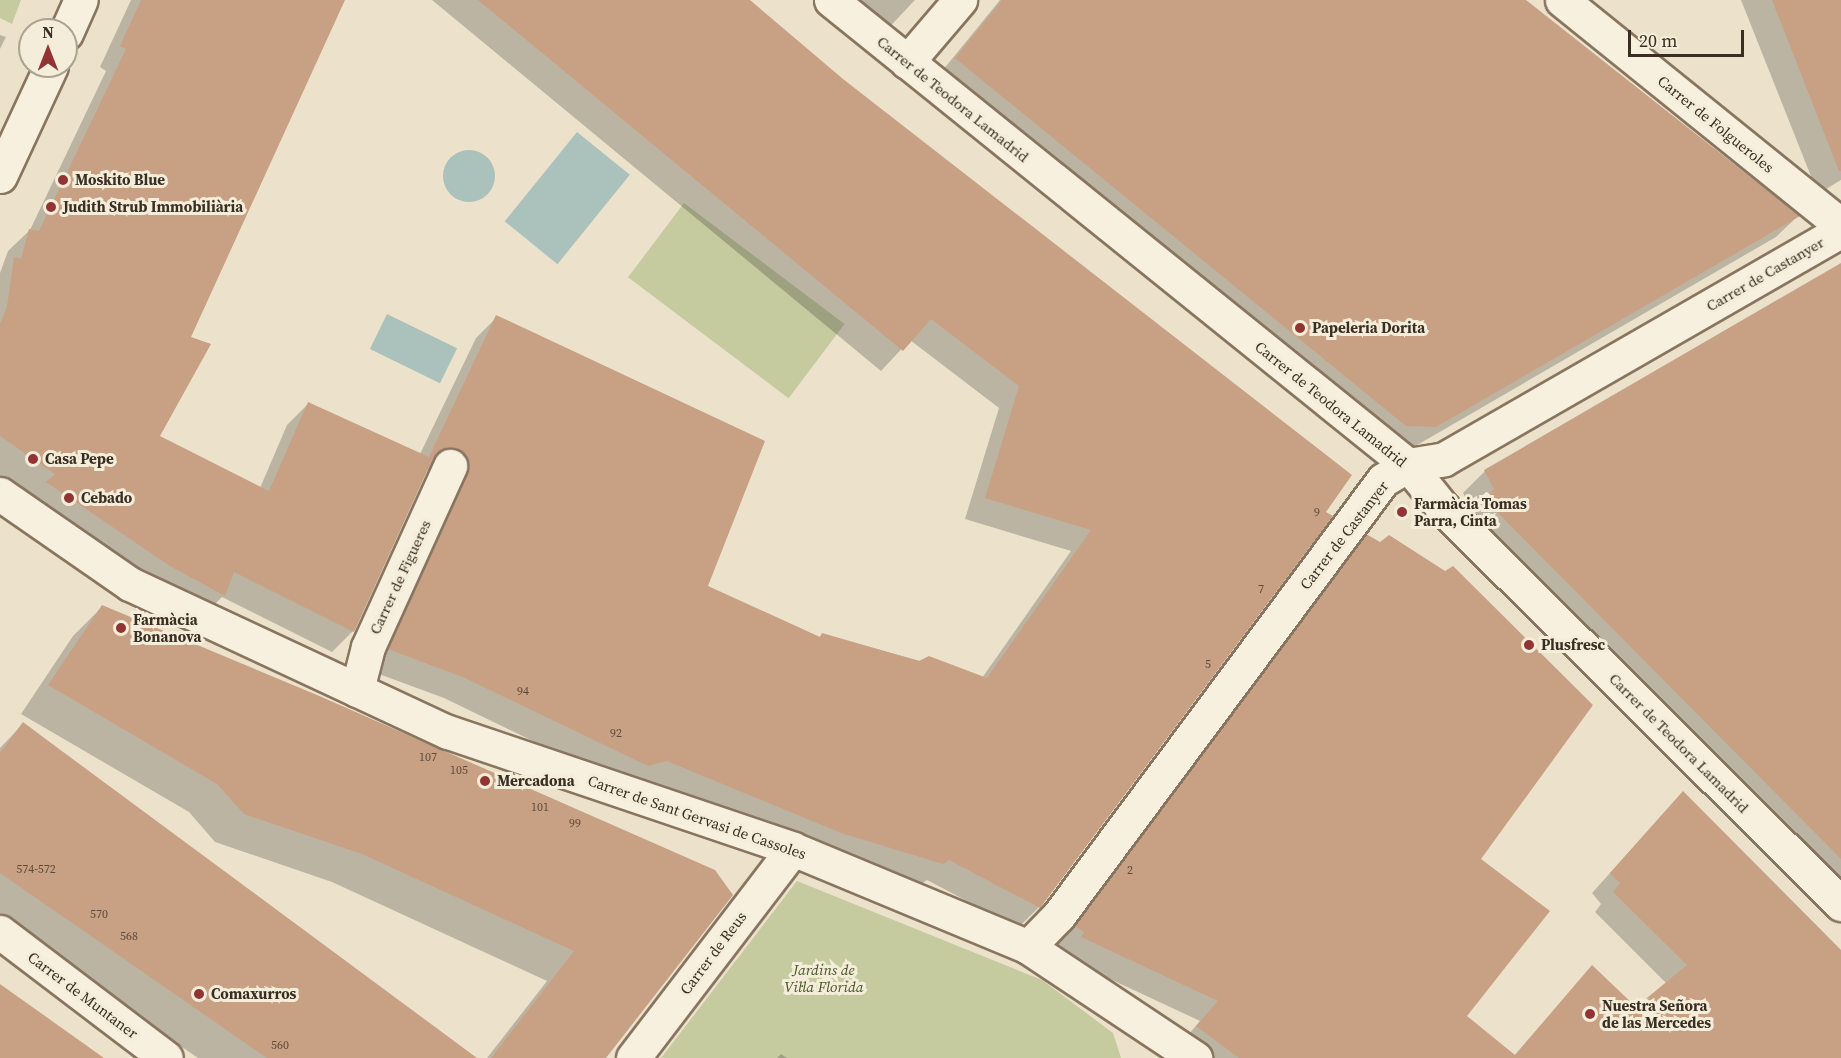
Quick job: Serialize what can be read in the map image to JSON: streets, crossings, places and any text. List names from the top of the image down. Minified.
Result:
{"streets":{"street":["Carrer de Teodora Lamadrid","Carrer de Folgueroles","Carrer de Castanyer","Carrer de Figueres","Carrer de Sant Gervasi de Cassoles","Carrer de Reus","Carrer de Muntaner"]},"crossings":[["Carrer de Teodora Lamadrid","Carrer de Castanyer"],["Carrer de Castanyer","Carrer de Sant Gervasi de Cassoles"],["Carrer de Figueres","Carrer de Sant Gervasi de Cassoles"],["Carrer de Sant Gervasi de Cassoles","Carrer de Reus"]],"parks":["Jardins de Vil·la Florida"],"places":["Moskito Blue","Judith Strub Immobiliària","Papeleria Dorita","Casa Pepe","Cebado","Farmàcia Tomas Parra, Cinta","Farmàcia Bonanova","Plusfresc","Mercadona","Comaxurros","Nuestra Señora de las Mercedes"],"house_numbers":["9","7","5","94","92","107","105","101","99","574-572","2","570","568","560"],"scale_bar":"20 m","north":"top"}
